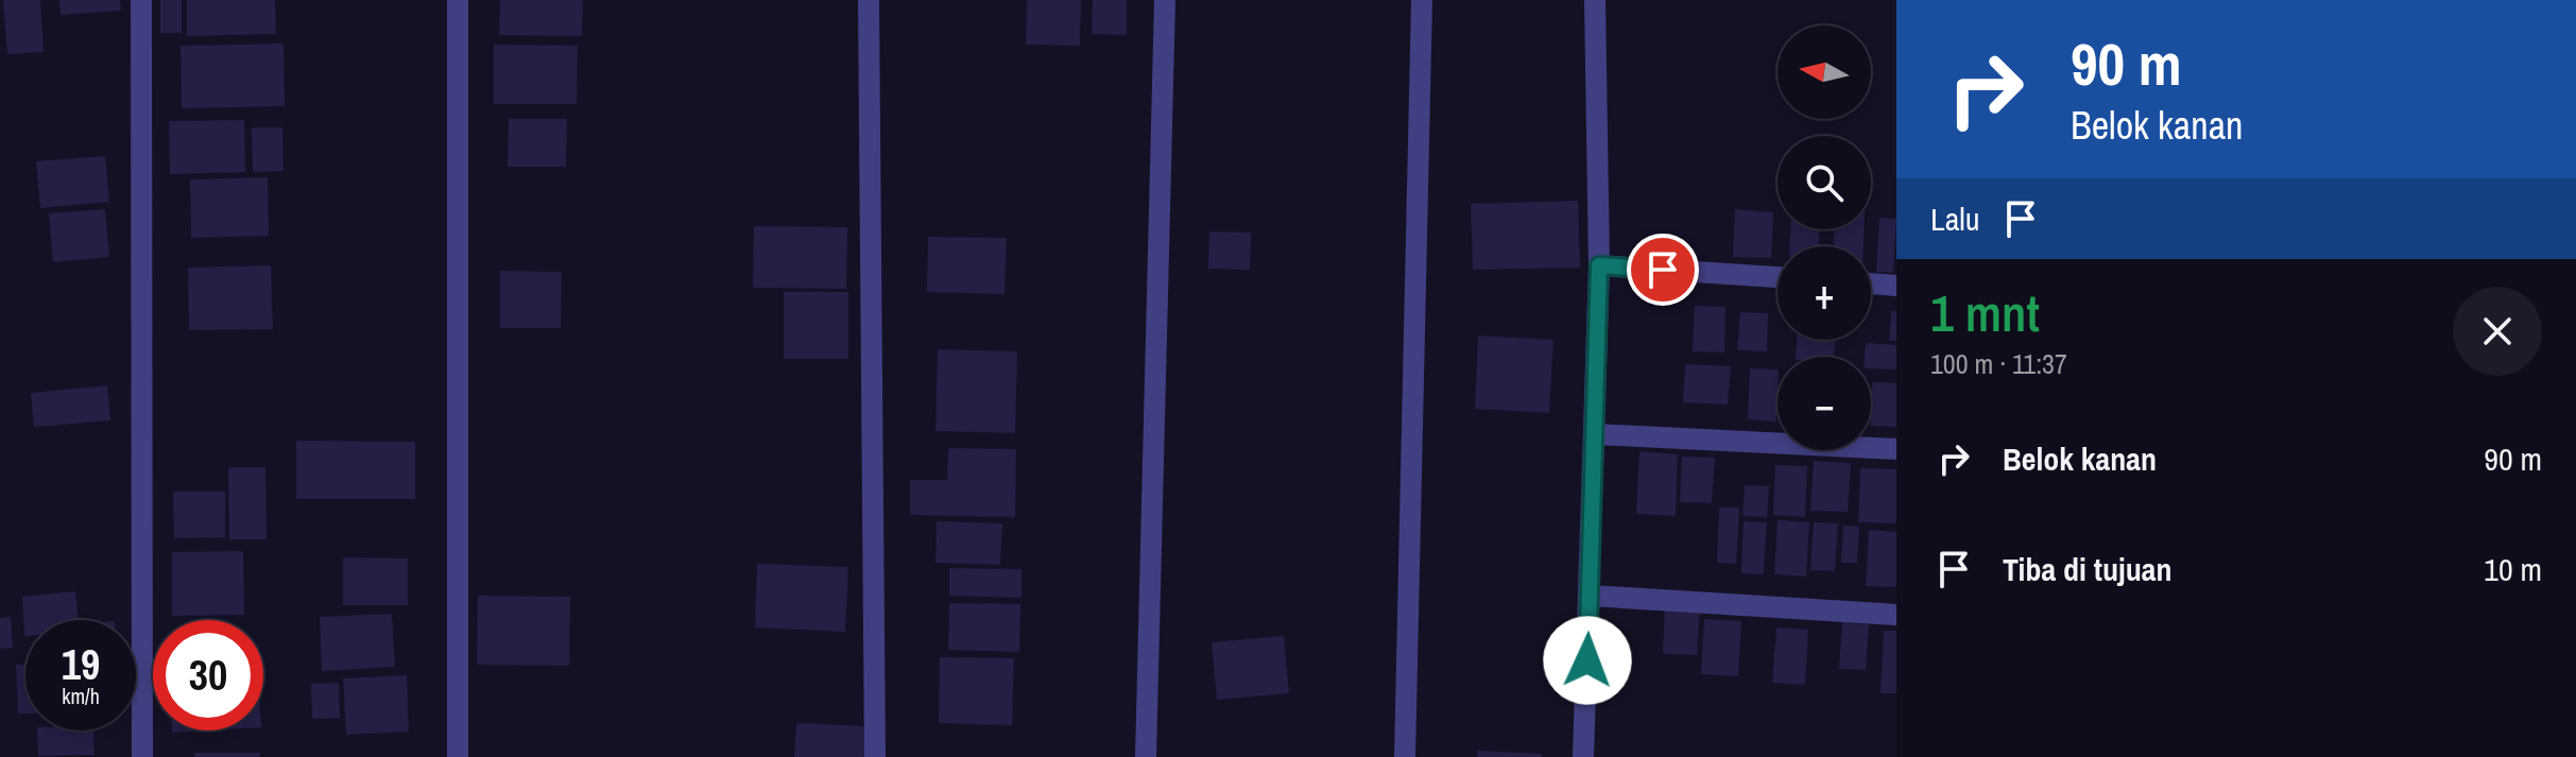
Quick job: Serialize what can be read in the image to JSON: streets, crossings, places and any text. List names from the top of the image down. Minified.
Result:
{"north":"left","page":{"turn":["90 m","Belok kanan"],"map_buttons":["+","−"],"then":"Lalu","heading":["1 mnt","100 m · 11:37"],"list":[{"name":"Belok kanan","value":"90 m"},{"name":"Tiba di tujuan","value":"10 m"}],"speed":"19 km/h","limit":"30"}}
